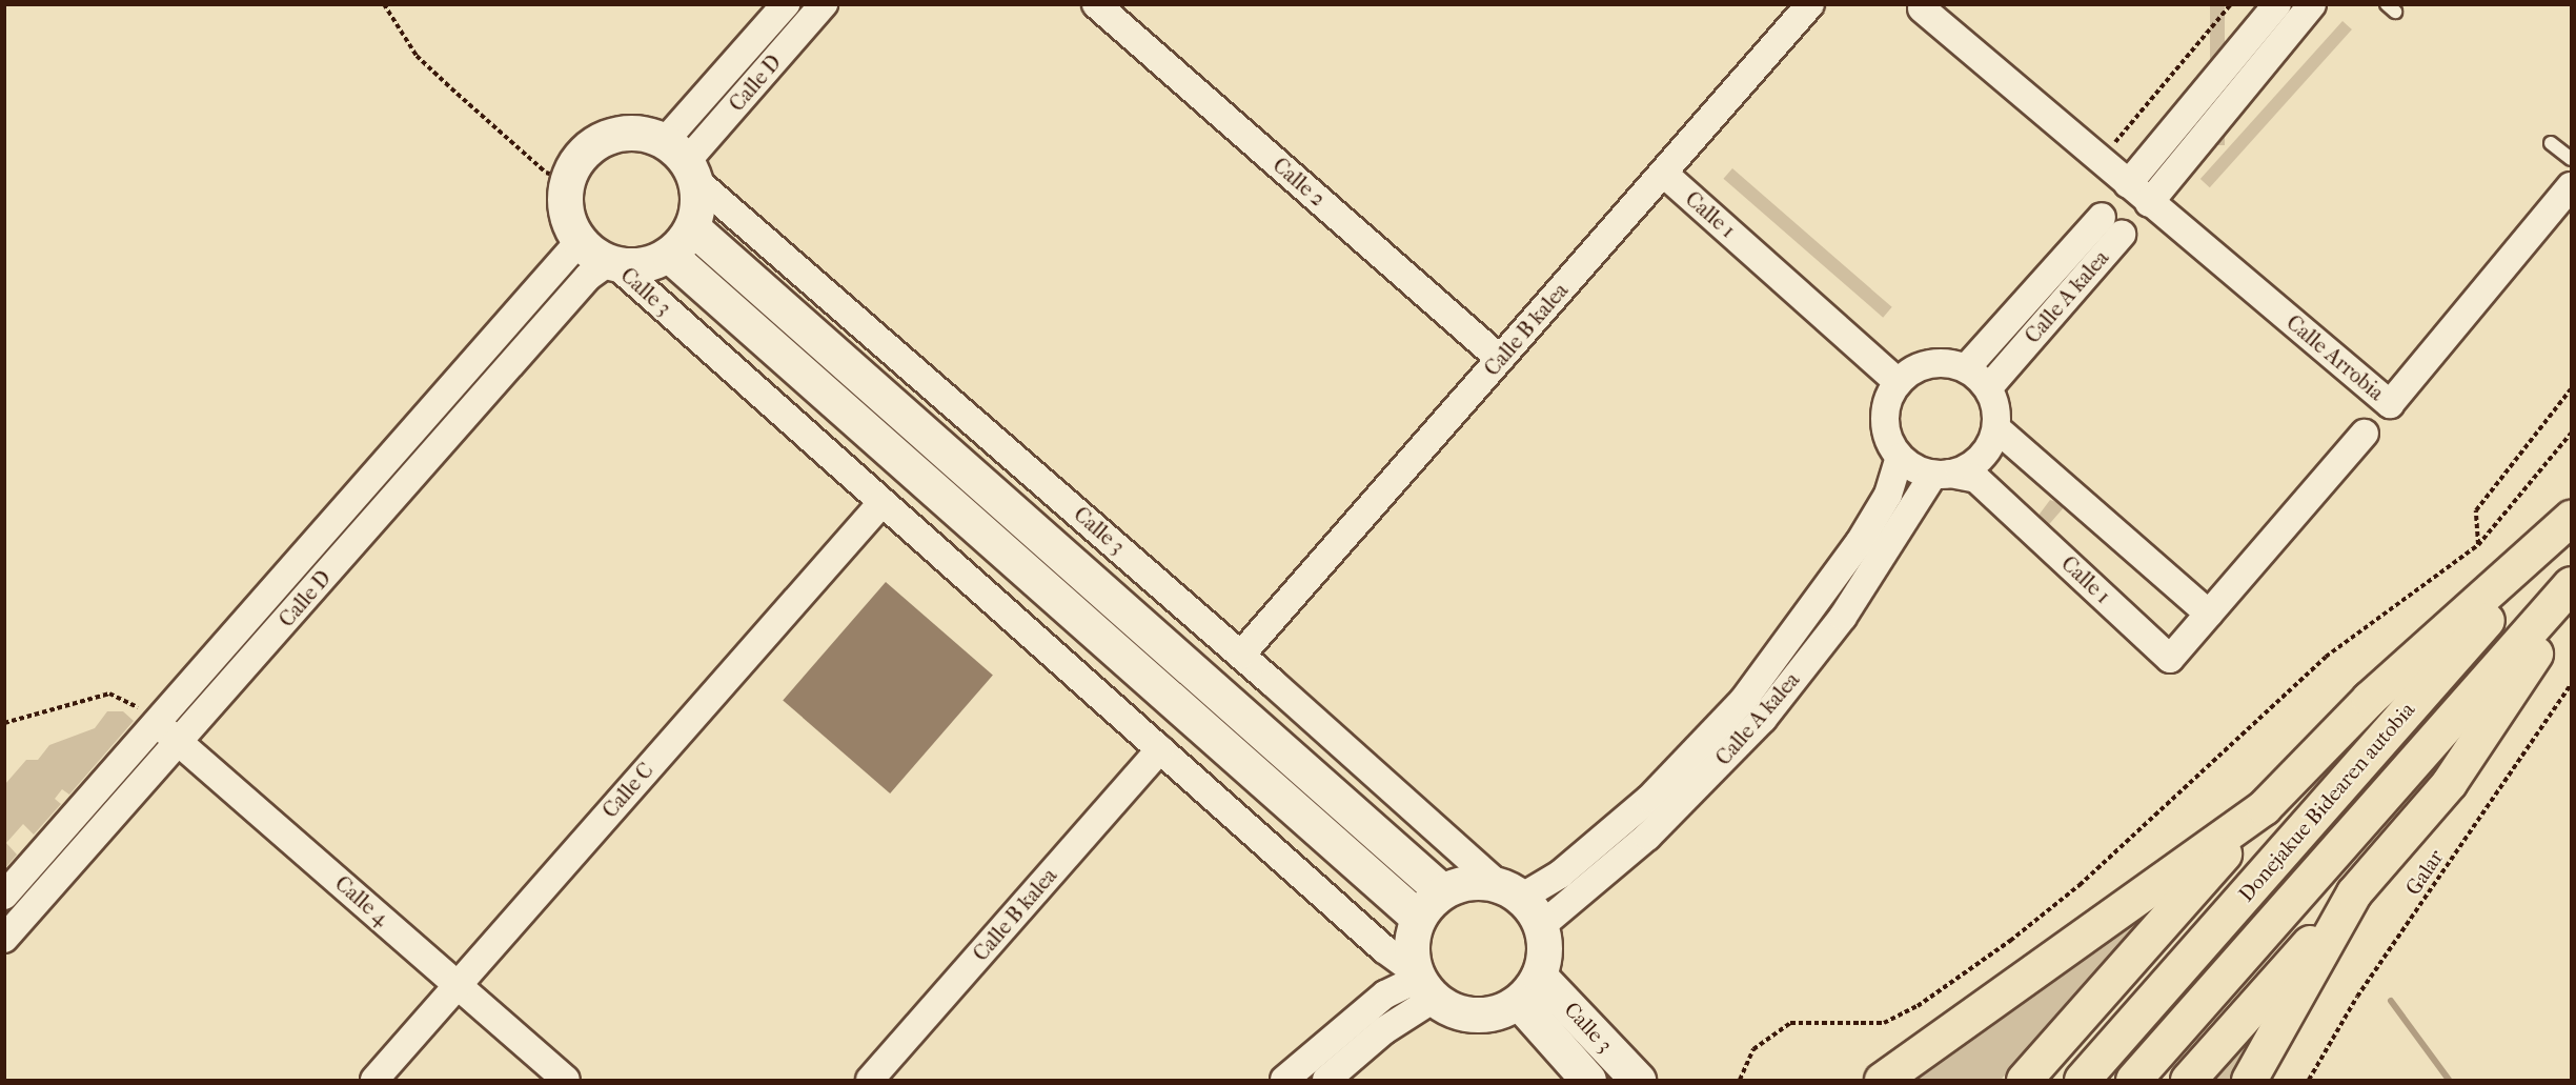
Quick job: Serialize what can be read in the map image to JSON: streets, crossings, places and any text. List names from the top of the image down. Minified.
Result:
{"streets":{"highway":["Donejakue Bidearen autobia"],"street":["Calle D","Calle 2","Calle 1","Calle 3","Calle A kalea","Calle B kalea","Calle Arrobia","Calle C","Calle 4"],"path":["Galar"]},"crossings":[["Calle D","Calle 3"],["Calle D","Calle 4"],["Calle 2","Calle B kalea"],["Calle 1","Calle A kalea"],["Calle 1","Calle B kalea"],["Calle 3","Calle A kalea"],["Calle 3","Calle B kalea"],["Calle 3","Calle C"],["Calle C","Calle 4"]]}
